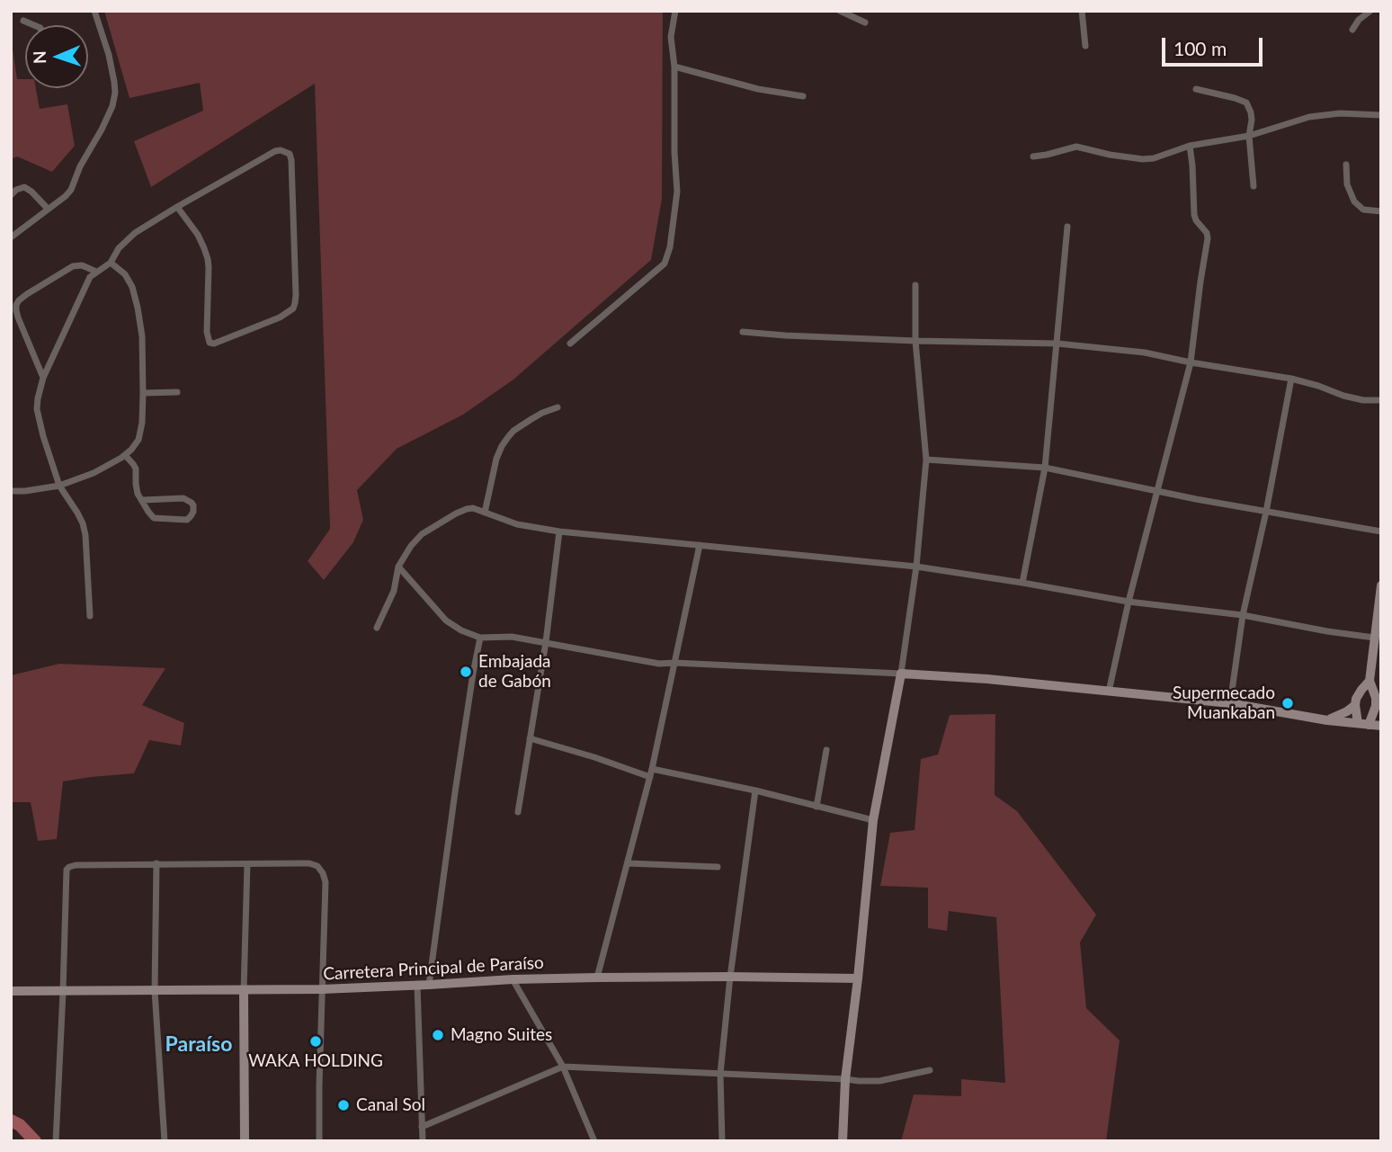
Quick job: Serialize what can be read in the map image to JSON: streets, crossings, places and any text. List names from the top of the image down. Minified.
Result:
{"streets":{"street":["Carretera Principal de Paraíso"]},"districts":["Paraíso"],"places":["Embajada de Gabón","Supermecado Muankaban","Magno Suites","WAKA HOLDING","Canal Sol"],"scale_bar":"100 m","north":"left"}
